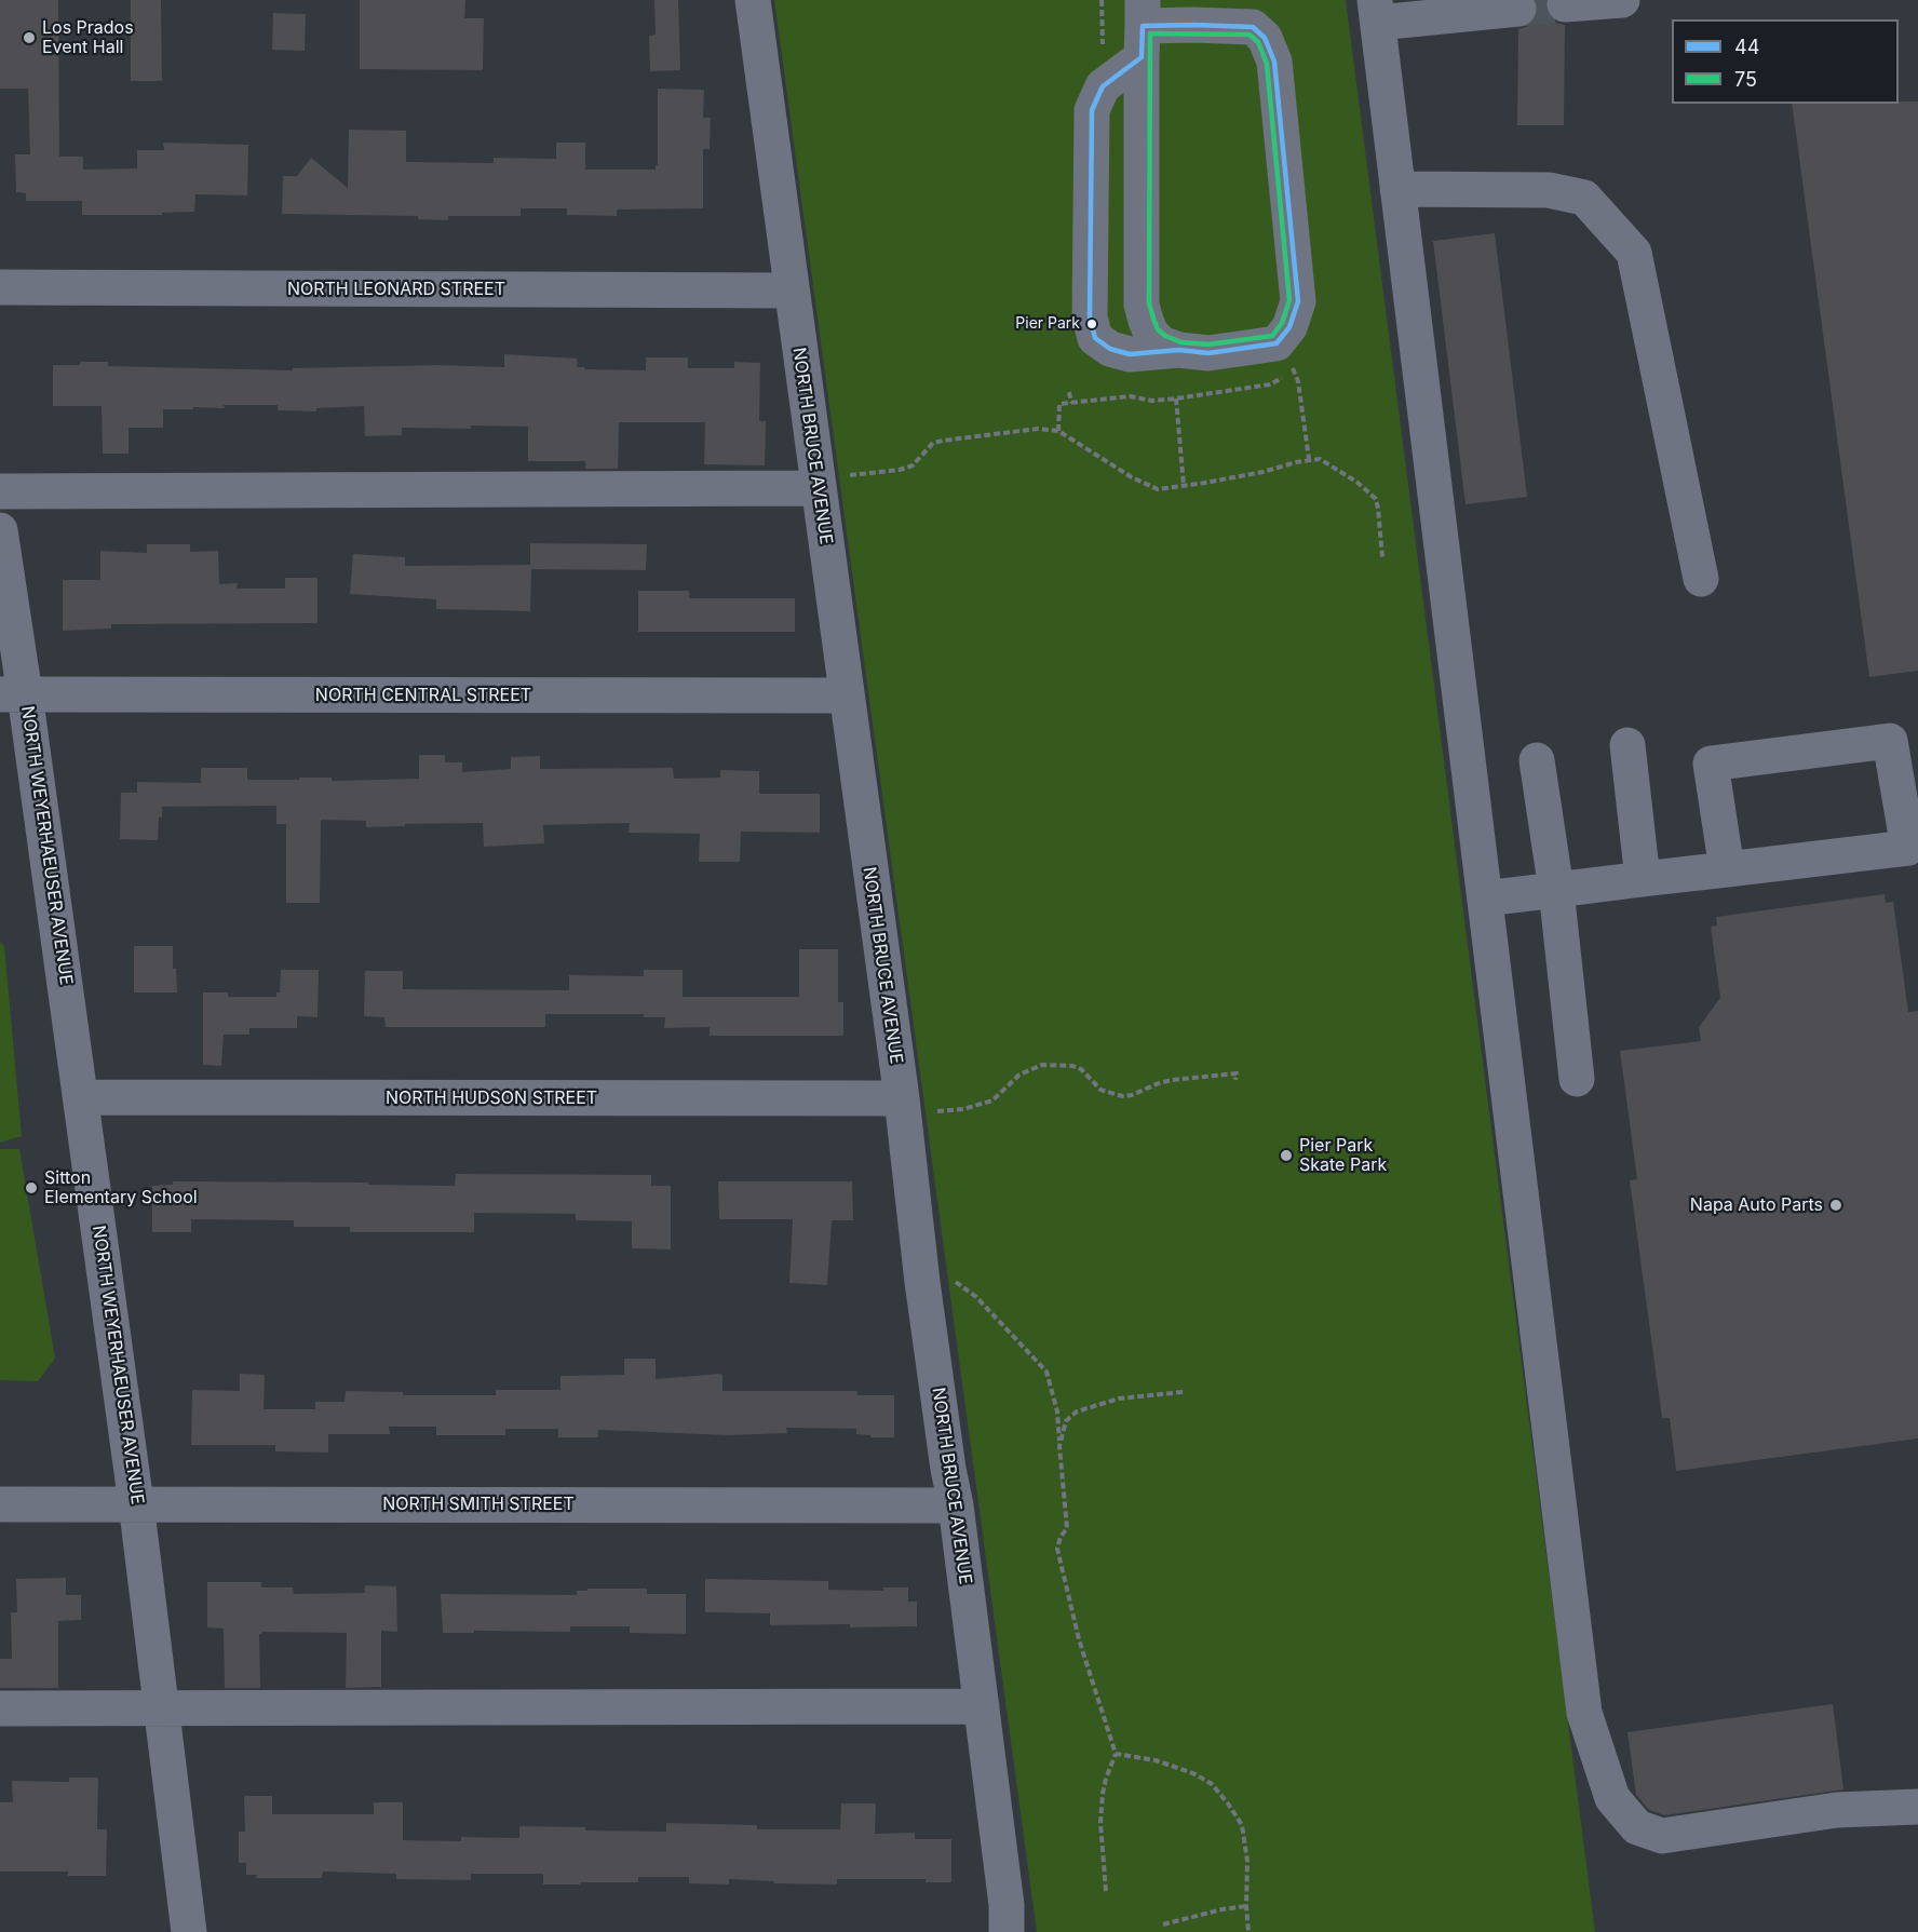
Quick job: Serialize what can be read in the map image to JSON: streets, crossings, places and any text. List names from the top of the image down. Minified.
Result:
{"streets":{"street":["NORTH LEONARD STREET","NORTH BRUCE AVENUE","NORTH CENTRAL STREET","NORTH WEYERHAEUSER AVENUE","NORTH HUDSON STREET","NORTH SMITH STREET"]},"crossings":[["NORTH LEONARD STREET","NORTH BRUCE AVENUE"],["NORTH BRUCE AVENUE","NORTH CENTRAL STREET"],["NORTH BRUCE AVENUE","NORTH HUDSON STREET"],["NORTH BRUCE AVENUE","NORTH SMITH STREET"],["NORTH CENTRAL STREET","NORTH WEYERHAEUSER AVENUE"],["NORTH WEYERHAEUSER AVENUE","NORTH HUDSON STREET"],["NORTH WEYERHAEUSER AVENUE","NORTH SMITH STREET"]],"places":["Los Prados Event Hall","Pier Park","Pier Park Skate Park","Sitton Elementary School","Napa Auto Parts"],"lines":["transit line 44","transit line 75"],"legend":["44","75"]}
